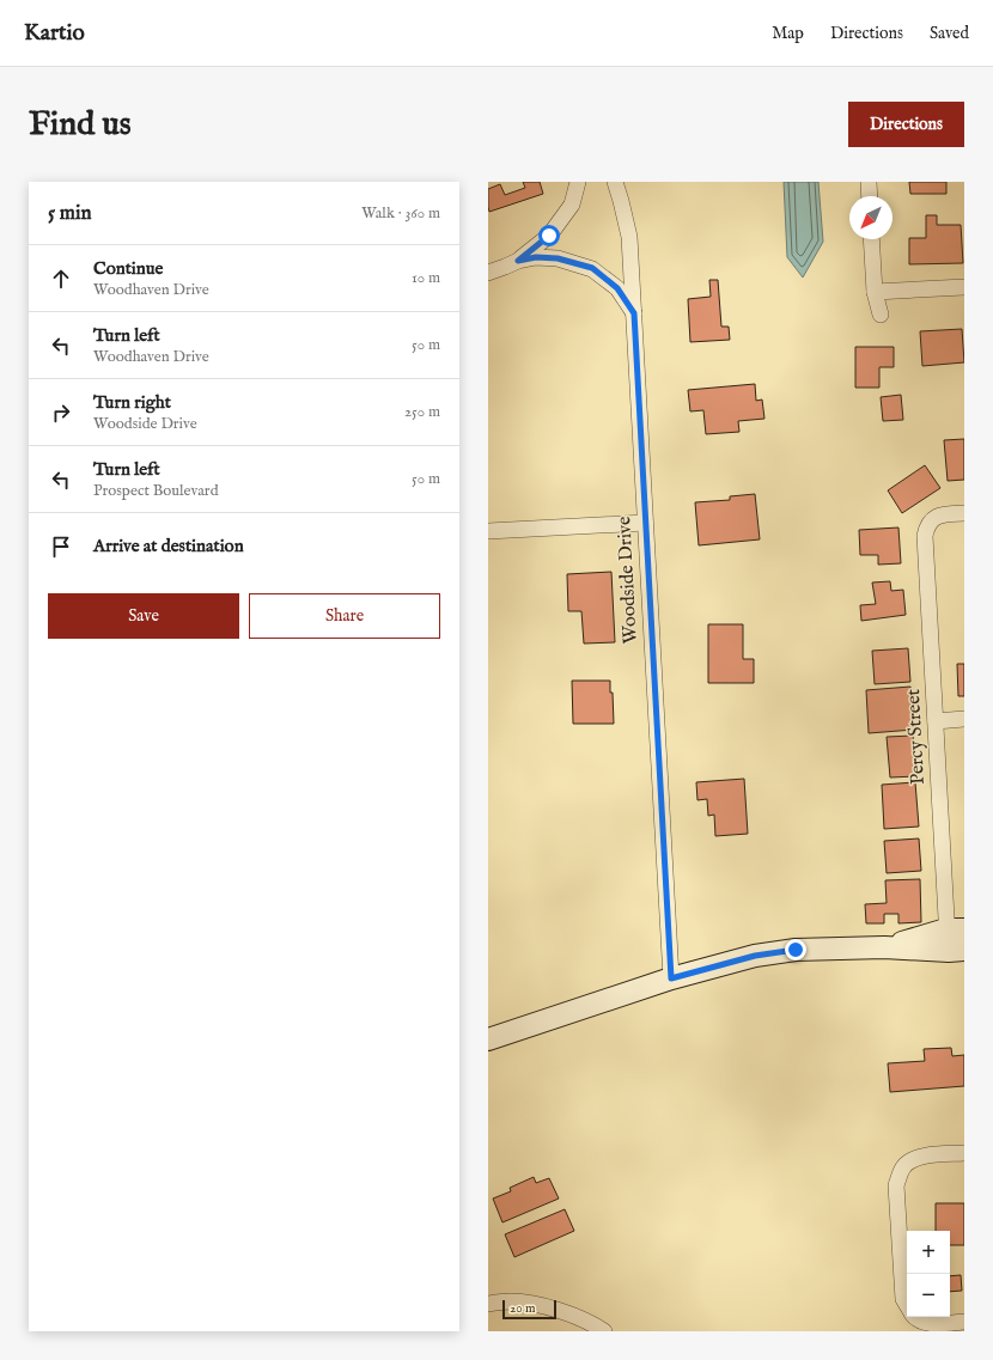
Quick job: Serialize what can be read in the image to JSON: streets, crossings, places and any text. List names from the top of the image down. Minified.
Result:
{"streets":{"street":["Woodside Drive","Percy Street"]},"scale_bar":"20 m","north":"bottom left","page":{"header":"Kartio","nav":["Map","Directions","Saved"],"buttons":["Directions",["Save","Share"]],"title":"Find us","heading":["5 min","Walk · 360 m"],"list":[["Continue","Woodhaven Drive","10 m"],["Turn left","Woodhaven Drive","50 m"],["Turn right","Woodside Drive","250 m"],["Turn left","Prospect Boulevard","50 m"],"Arrive at destination"],"map_buttons":["+","−"],"scale":"20 m"}}
